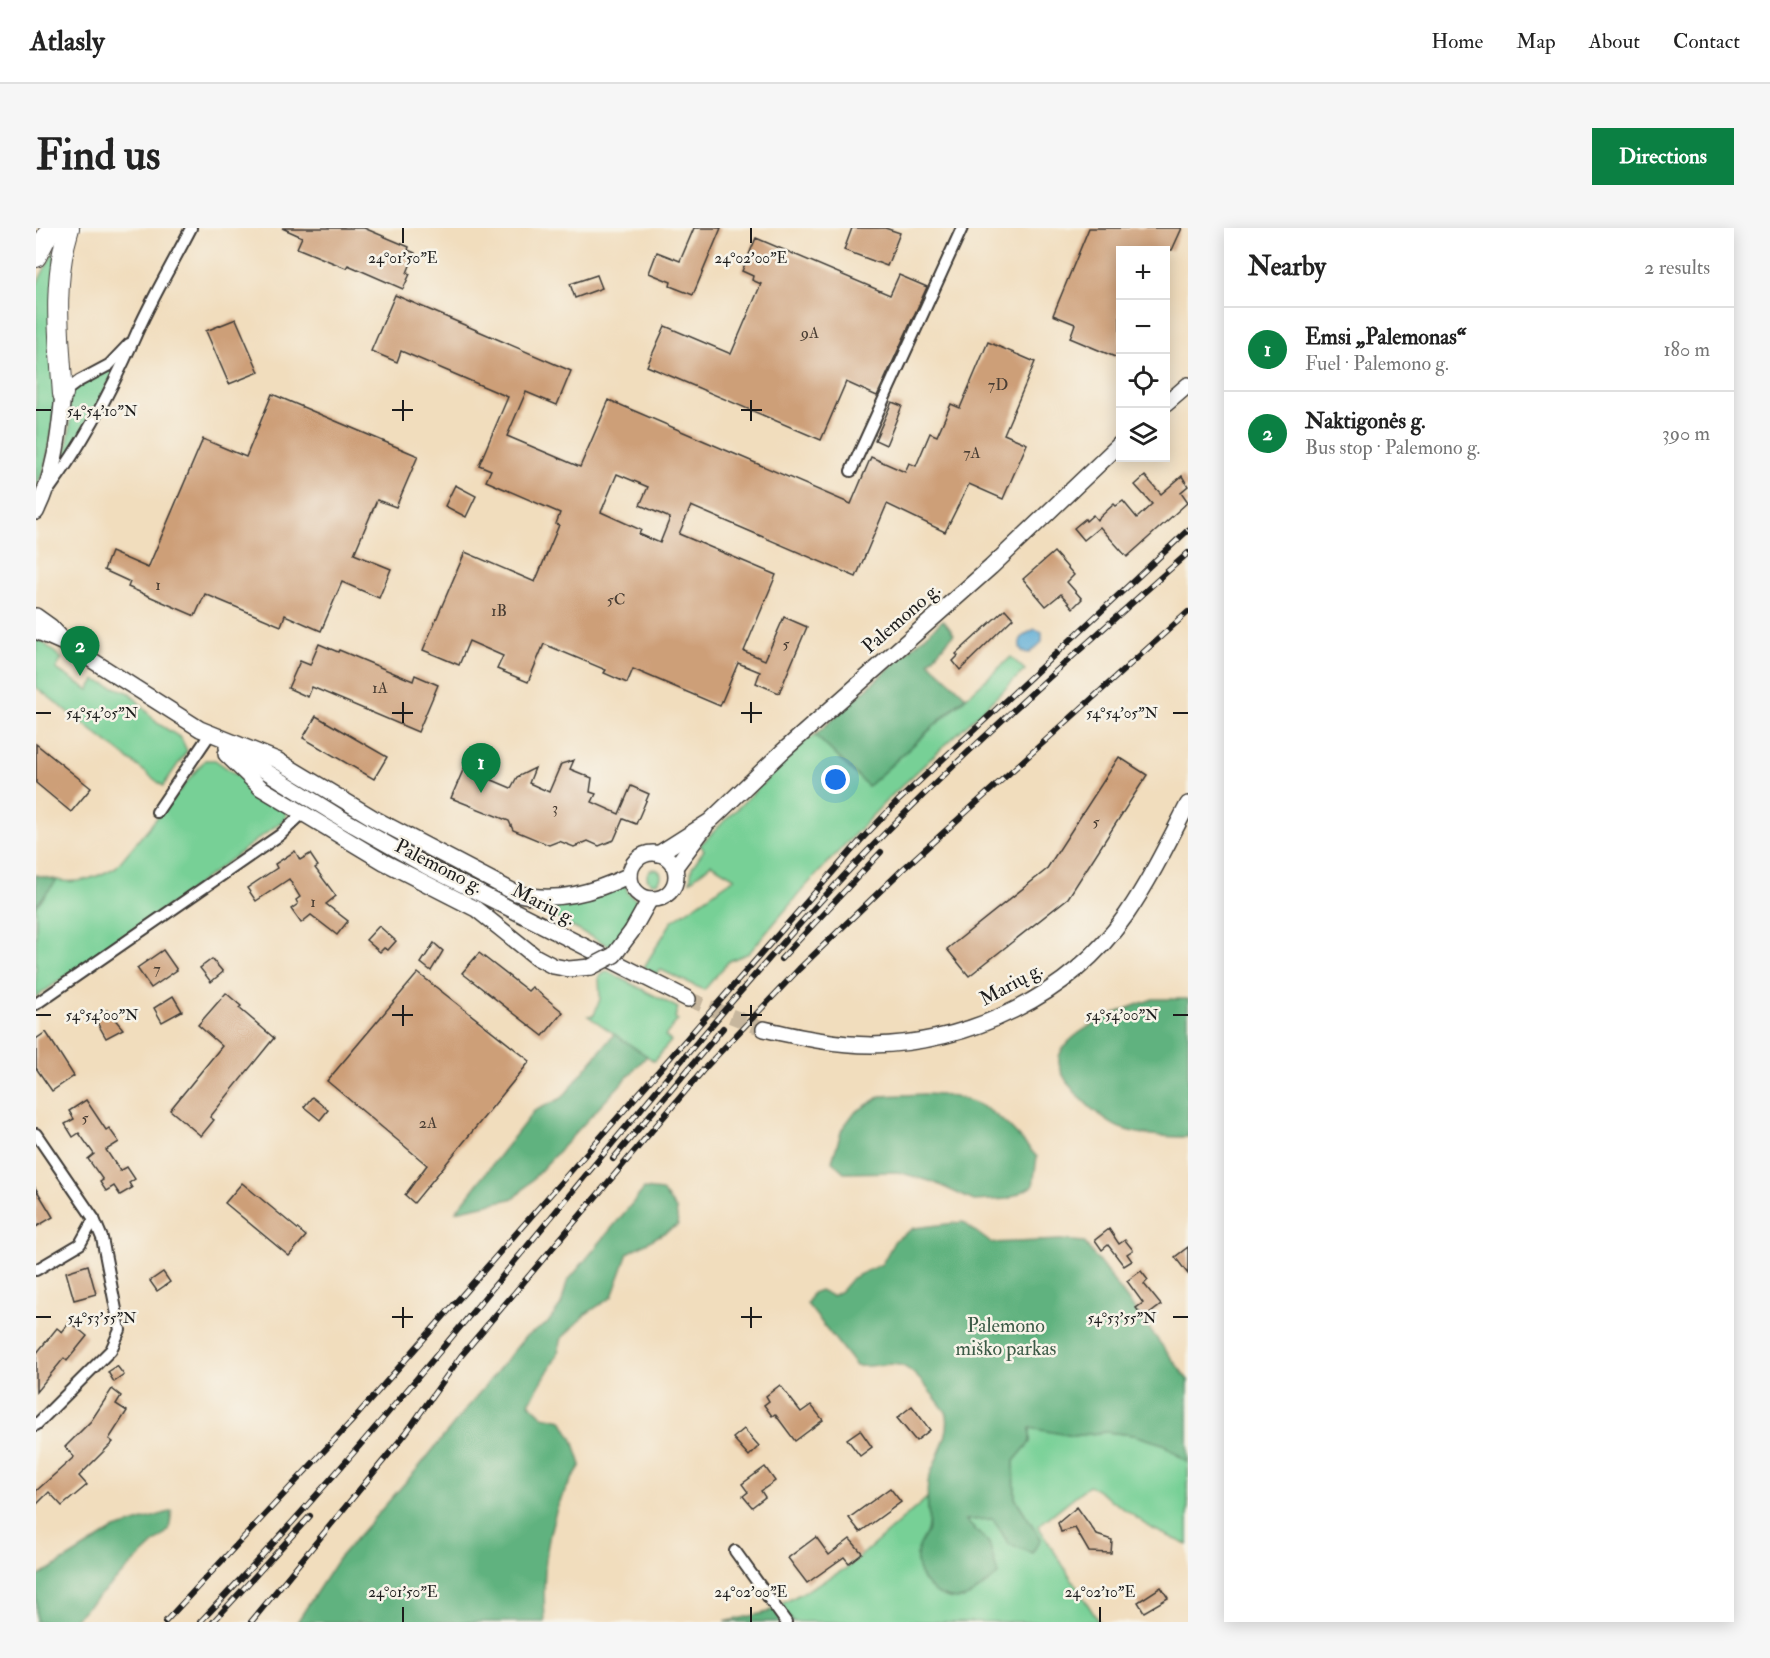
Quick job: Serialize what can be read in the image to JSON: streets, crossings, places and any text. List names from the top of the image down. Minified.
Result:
{"streets":{"street":["Palemono g.","Marių g."]},"crossings":[["Palemono g.","Marių g."]],"parks":["Palemono miško parkas"],"house_numbers":["9A","7D","7A","1","5C","1B","5","1A","3","5","1","7","5","2A"],"page":{"header":"Atlasly","nav":["Home","Map","About","Contact"],"buttons":"Directions","title":"Find us","heading":["Nearby","2 results"],"map_buttons":["+","−"],"list":[{"mark":"1","name":"Emsi „Palemonas“","note":"Fuel · Palemono g.","value":"180 m"},{"mark":"2","name":"Naktigonės g.","note":"Bus stop · Palemono g.","value":"390 m"}],"pins":["2","1"]},"coordinates":["24°01'50\"E","24°02'00\"E","54°54'10\"N","54°54'05\"N","54°54'00\"N","54°53'55\"N","24°02'10\"E"]}
